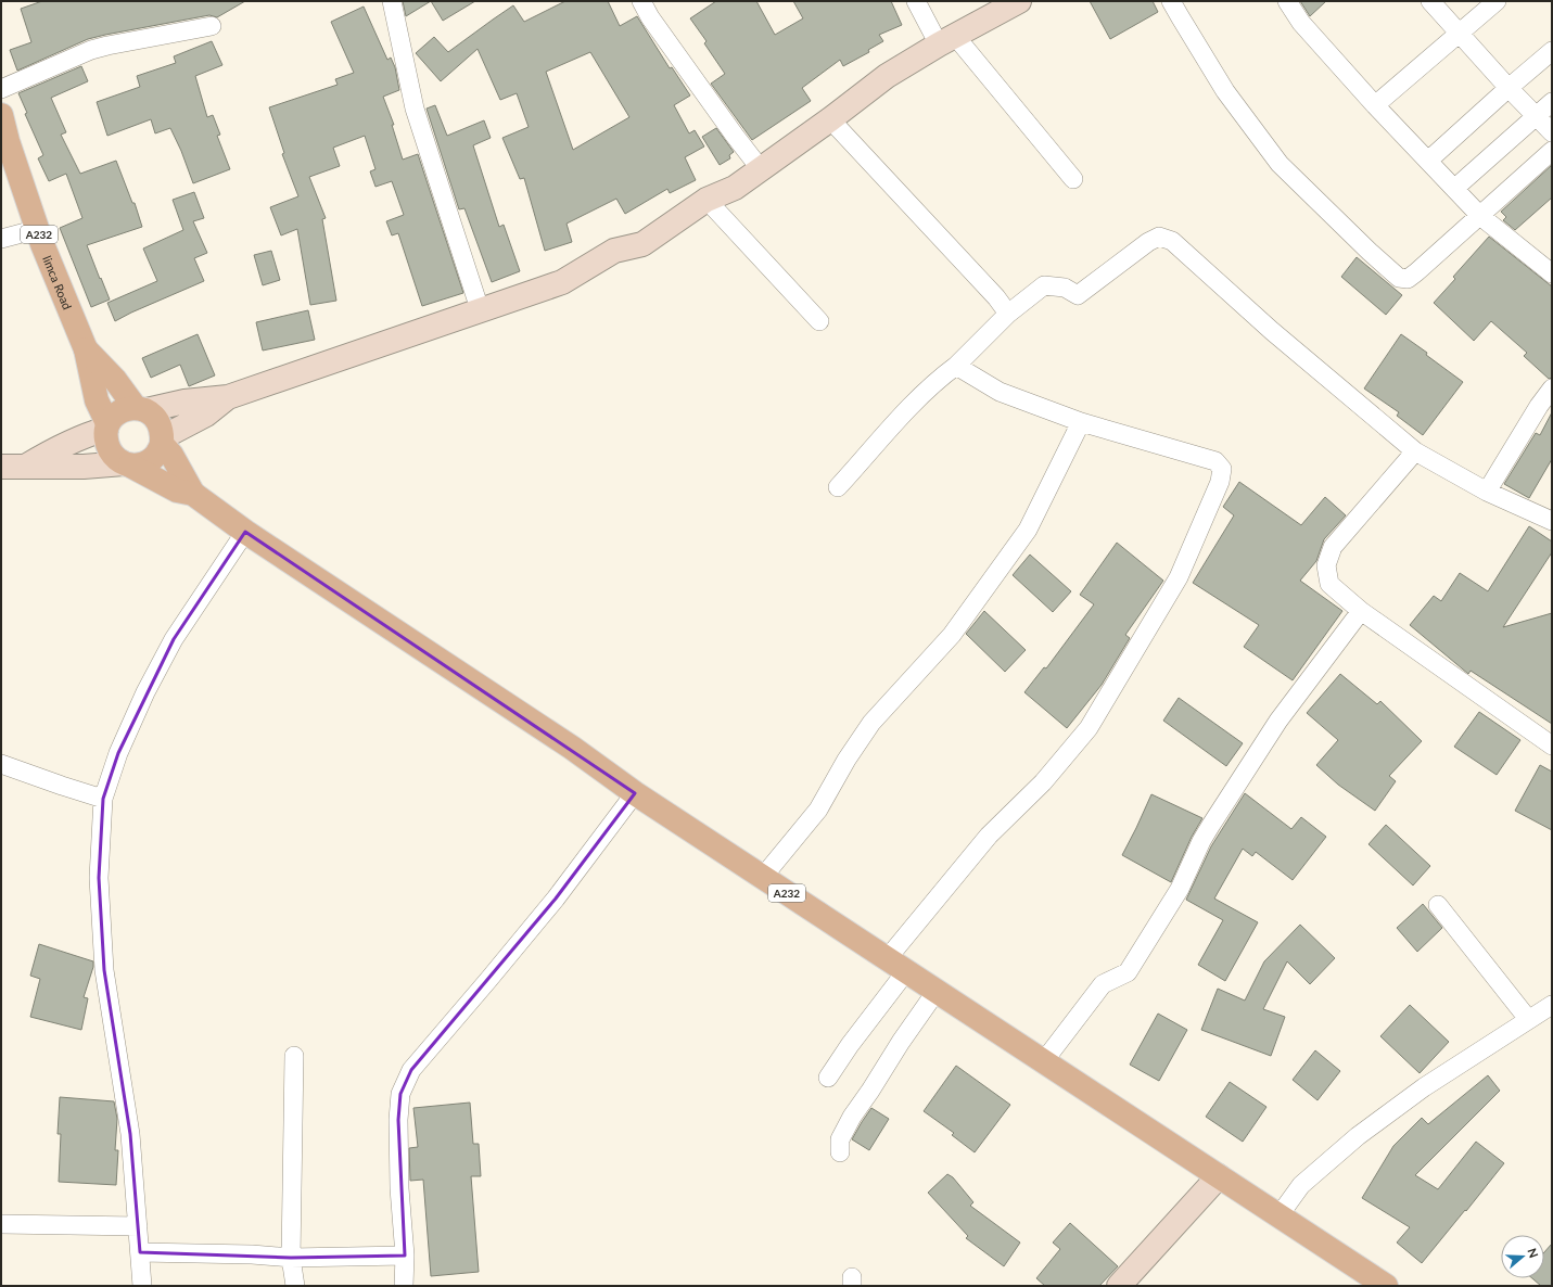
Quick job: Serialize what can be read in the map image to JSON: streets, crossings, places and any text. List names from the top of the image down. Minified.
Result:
{"streets":{"main road":["A232","limca Road"]},"crossings":[["A232","limca Road"]],"north":"right"}
